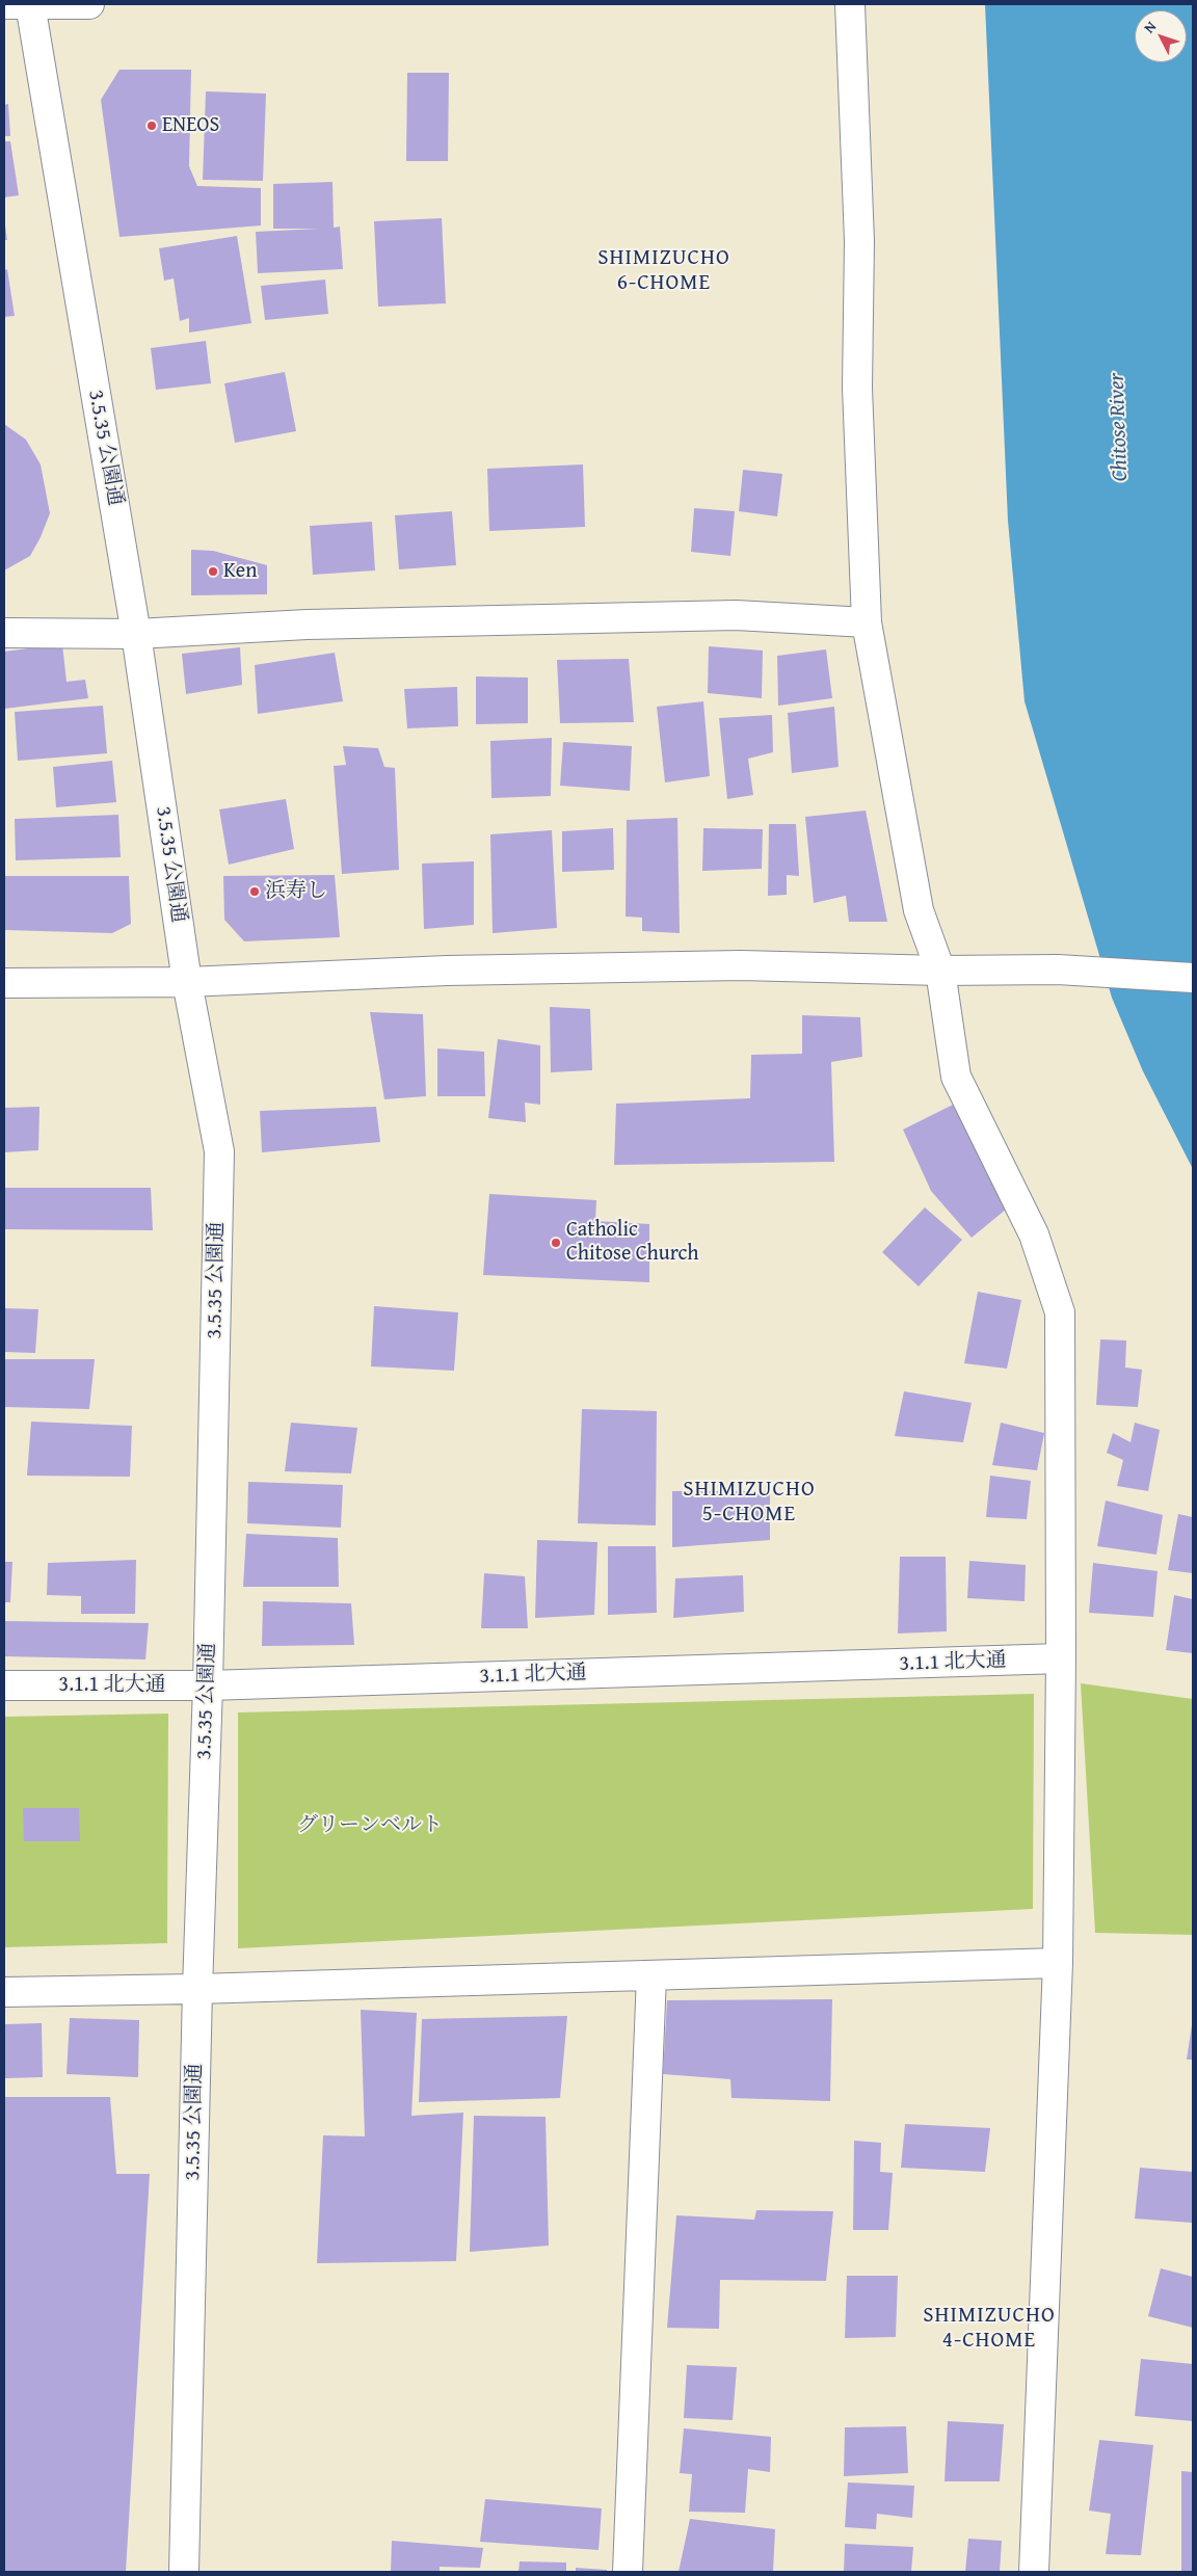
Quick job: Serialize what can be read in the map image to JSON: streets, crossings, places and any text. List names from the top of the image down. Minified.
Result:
{"streets":{"main road":["3.5.35 公園通","3.1.1 北大通"]},"crossings":[["3.5.35 公園通","3.1.1 北大通"]],"districts":["SHIMIZUCHO 6-CHOME","SHIMIZUCHO 5-CHOME","SHIMIZUCHO 4-CHOME"],"water":["Chitose River"],"parks":["グリーンベルト"],"places":["ENEOS","Ken","浜寿し","Catholic Chitose Church"],"north":"top left"}
